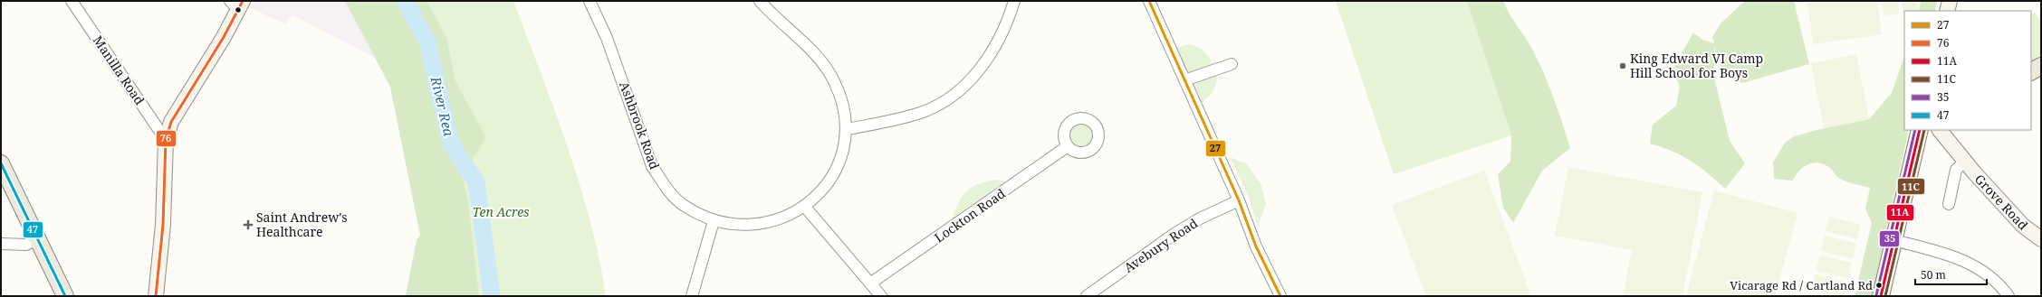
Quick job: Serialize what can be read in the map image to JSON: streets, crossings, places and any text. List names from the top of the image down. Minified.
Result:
{"streets":{"street":["Manilla Road","Ashbrook Road","Grove Road","Lockton Road","Avebury Road"]},"water":["River Rea"],"parks":["Ten Acres"],"places":{"other":["King Edward VI Camp Hill School for Boys","Vicarage Rd / Cartland Rd"],"health":["Saint Andrew's Healthcare"]},"lines":["transit line 27","transit line 76","transit line 11A","transit line 11C","transit line 35","transit line 47"],"legend":["27","76","11A","11C","35","47"],"scale_bar":"50 m"}
